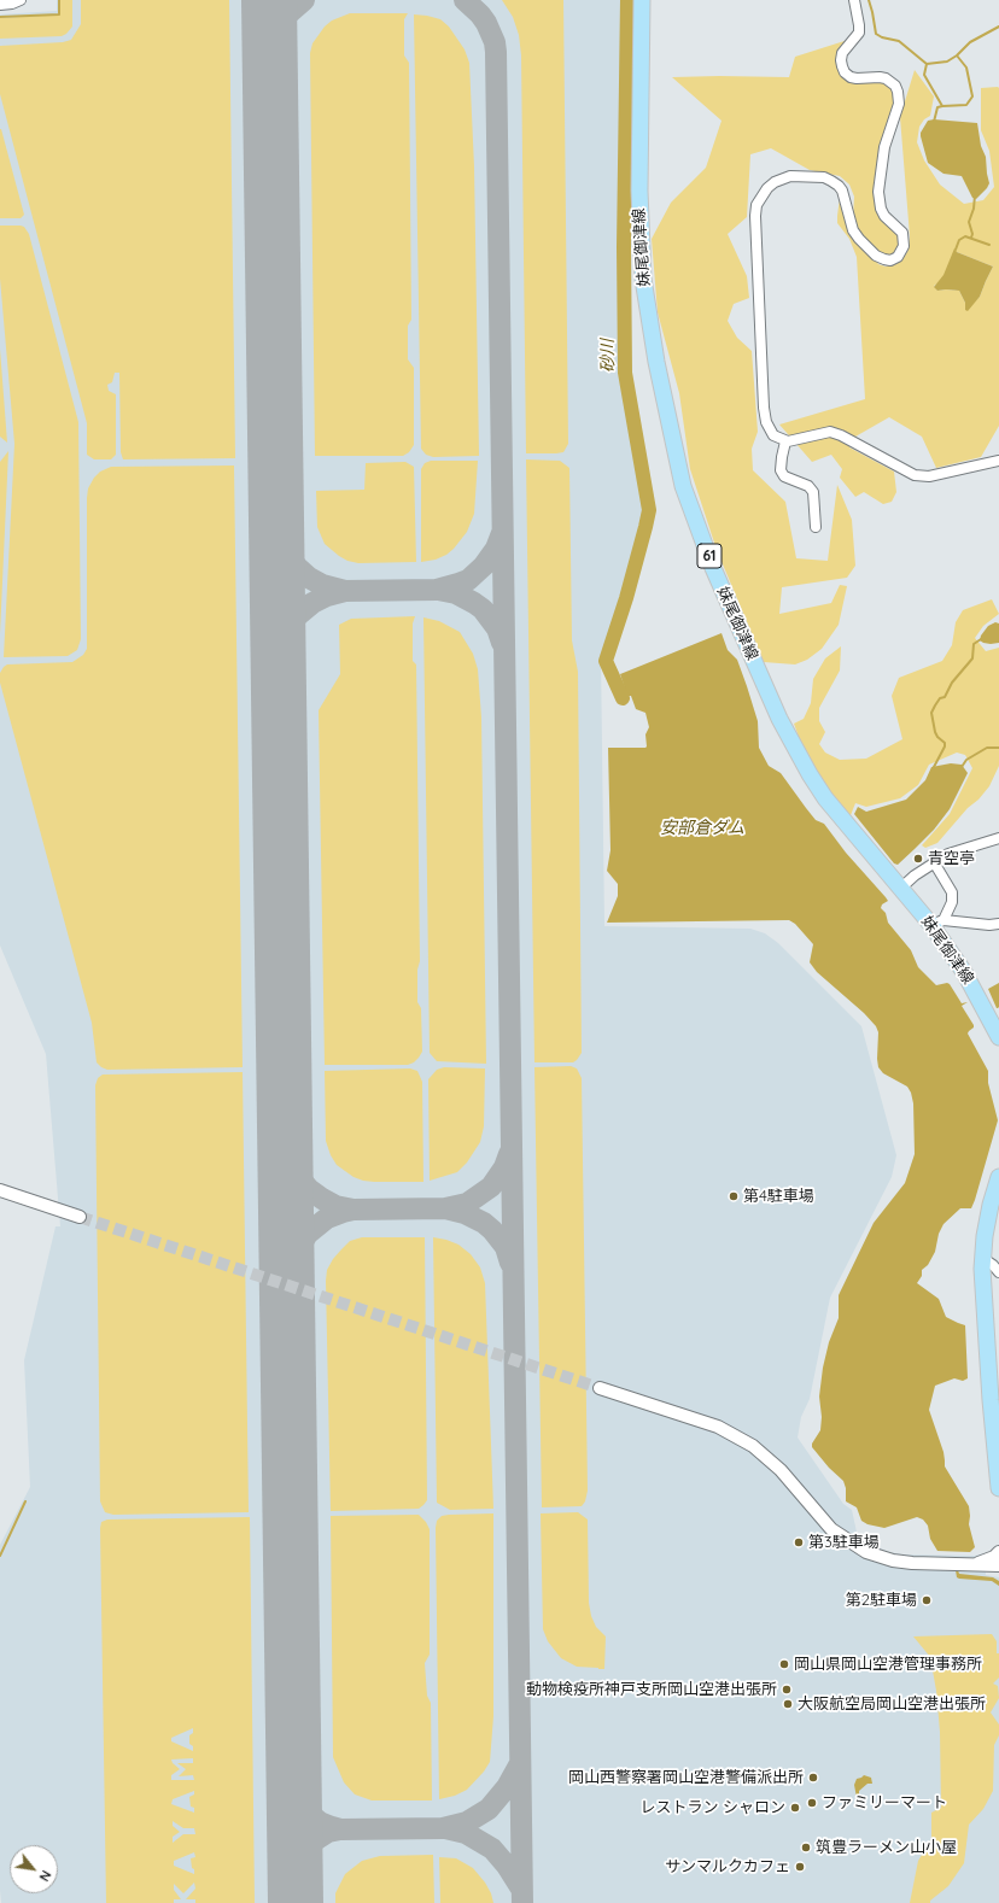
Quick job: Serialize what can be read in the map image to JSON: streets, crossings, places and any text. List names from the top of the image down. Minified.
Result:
{"streets":{"main road":["妹尾御津線","61"]},"water":["砂川","安部倉ダム"],"places":["青空亭","第4駐車場","第3駐車場","第2駐車場","岡山県岡山空港管理事務所","動物検疫所神戸支所岡山空港出張所","大阪航空局岡山空港出張所","岡山西警察署岡山空港警備派出所","ファミリーマート","レストラン シャロン","筑豊ラーメン山小屋","サンマルクカフェ"],"north":"bottom right"}
